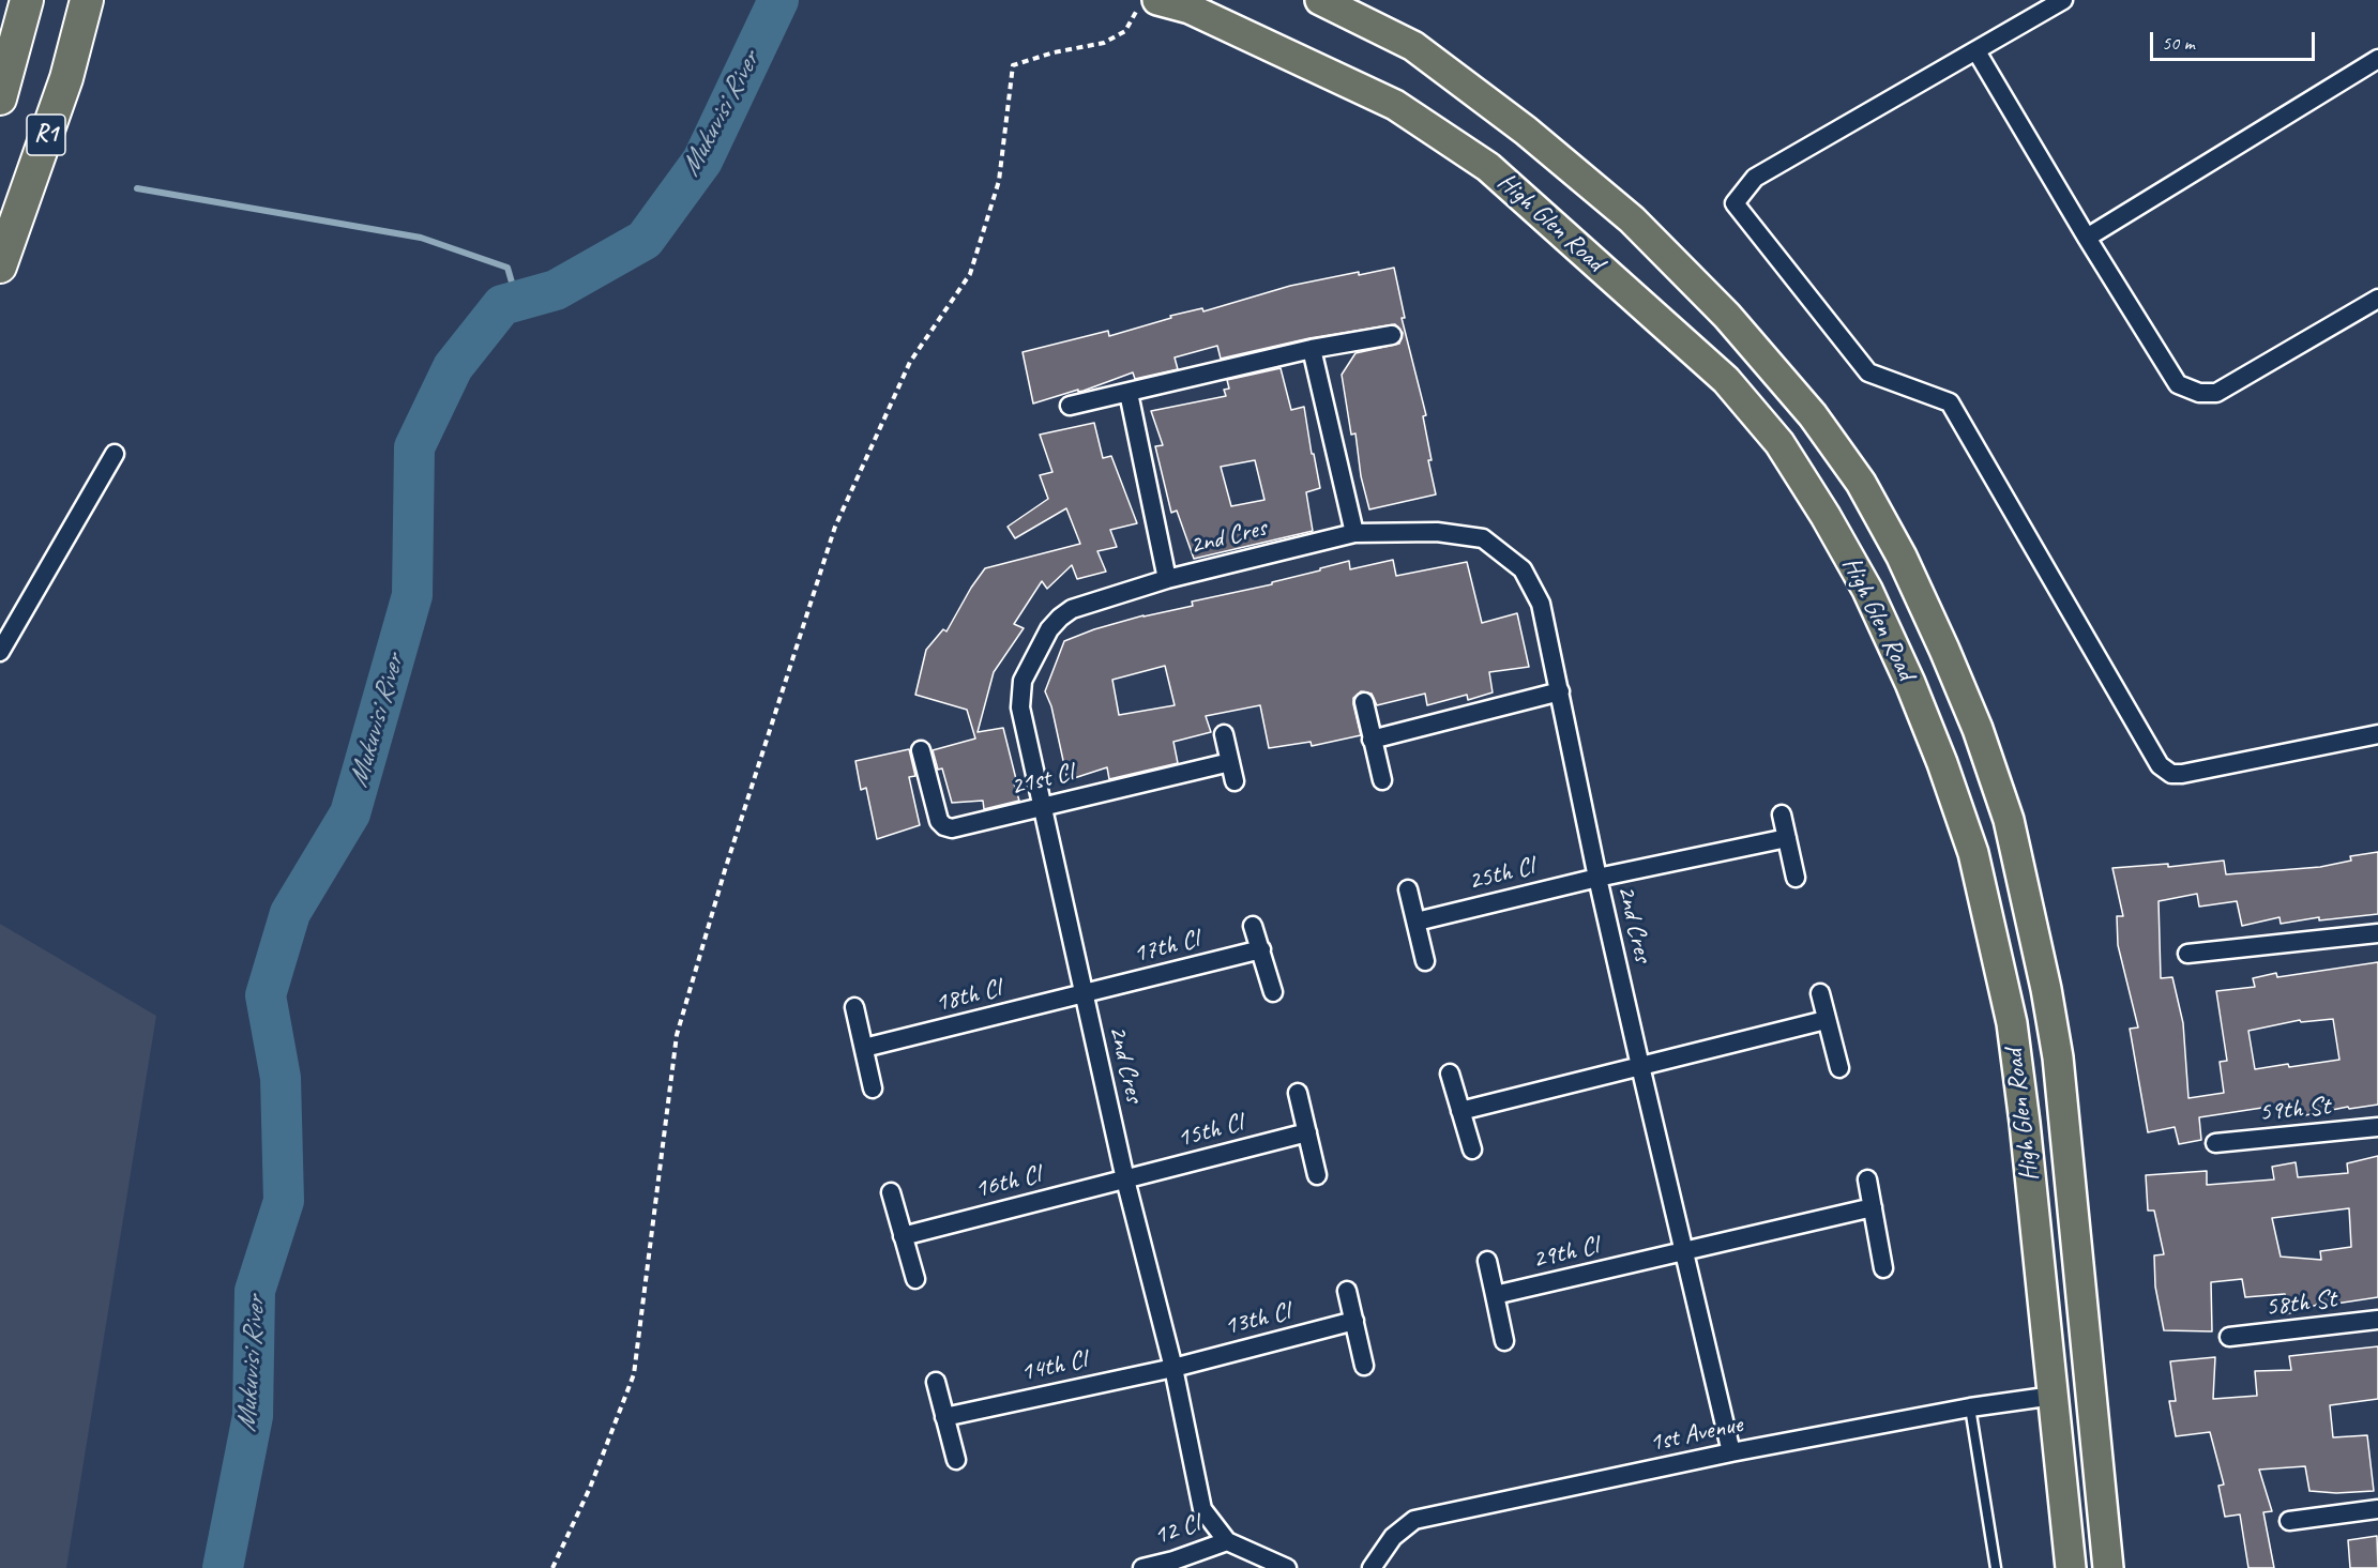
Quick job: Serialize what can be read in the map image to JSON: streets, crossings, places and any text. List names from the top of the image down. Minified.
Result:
{"streets":{"highway":["R1"],"main road":["High Glen Road"],"street":["2nd Cres","21st Cl","25th Cl","17th Cl","18th Cl","59th St","15th Cl","16th Cl","29th Cl","58th St","13th Cl","14th Cl","1st Avenue","12 Cl"]},"crossings":[["High Glen Road","1st Avenue"],["2nd Cres","21st Cl"],["2nd Cres","25th Cl"],["2nd Cres","17th Cl"],["2nd Cres","18th Cl"],["2nd Cres","15th Cl"],["2nd Cres","16th Cl"],["2nd Cres","29th Cl"],["2nd Cres","13th Cl"],["2nd Cres","14th Cl"],["2nd Cres","1st Avenue"],["2nd Cres","12 Cl"],["17th Cl","18th Cl"],["15th Cl","16th Cl"],["13th Cl","14th Cl"]],"water":["Mukuvisi River"],"scale_bar":"50 m"}
